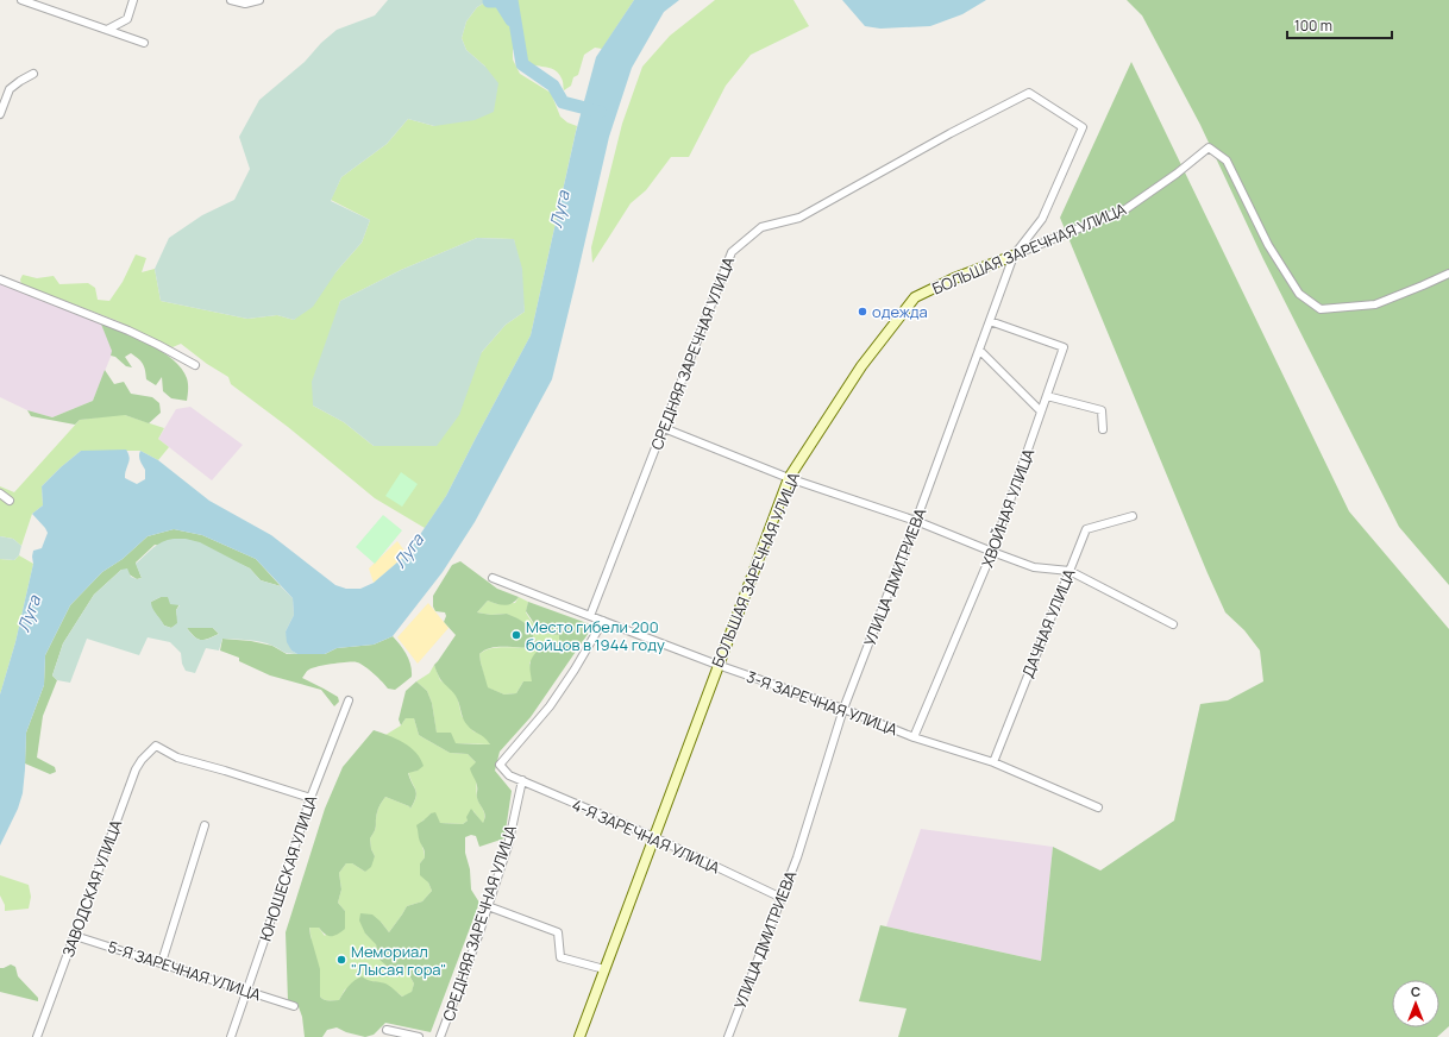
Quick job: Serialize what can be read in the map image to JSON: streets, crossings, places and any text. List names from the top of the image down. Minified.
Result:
{"streets":{"street":["БОЛЬШАЯ ЗАРЕЧНАЯ УЛИЦА","СРЕДНЯЯ ЗАРЕЧНАЯ УЛИЦА","ХВОЙНАЯ УЛИЦА","УЛИЦА ДМИТРИЕВА","ДАЧНАЯ УЛИЦА","3-Я ЗАРЕЧНАЯ УЛИЦА","4-Я ЗАРЕЧНАЯ УЛИЦА","ЮНОШЕСКАЯ УЛИЦА","ЗАВОДСКАЯ УЛИЦА","5-Я ЗАРЕЧНАЯ УЛИЦА"]},"crossings":[["БОЛЬШАЯ ЗАРЕЧНАЯ УЛИЦА","УЛИЦА ДМИТРИЕВА"],["БОЛЬШАЯ ЗАРЕЧНАЯ УЛИЦА","3-Я ЗАРЕЧНАЯ УЛИЦА"],["БОЛЬШАЯ ЗАРЕЧНАЯ УЛИЦА","4-Я ЗАРЕЧНАЯ УЛИЦА"],["СРЕДНЯЯ ЗАРЕЧНАЯ УЛИЦА","УЛИЦА ДМИТРИЕВА"],["СРЕДНЯЯ ЗАРЕЧНАЯ УЛИЦА","3-Я ЗАРЕЧНАЯ УЛИЦА"],["СРЕДНЯЯ ЗАРЕЧНАЯ УЛИЦА","4-Я ЗАРЕЧНАЯ УЛИЦА"],["ХВОЙНАЯ УЛИЦА","УЛИЦА ДМИТРИЕВА"],["ХВОЙНАЯ УЛИЦА","3-Я ЗАРЕЧНАЯ УЛИЦА"],["УЛИЦА ДМИТРИЕВА","3-Я ЗАРЕЧНАЯ УЛИЦА"],["УЛИЦА ДМИТРИЕВА","4-Я ЗАРЕЧНАЯ УЛИЦА"],["ДАЧНАЯ УЛИЦА","3-Я ЗАРЕЧНАЯ УЛИЦА"],["3-Я ЗАРЕЧНАЯ УЛИЦА","4-Я ЗАРЕЧНАЯ УЛИЦА"],["ЮНОШЕСКАЯ УЛИЦА","ЗАВОДСКАЯ УЛИЦА"],["ЮНОШЕСКАЯ УЛИЦА","5-Я ЗАРЕЧНАЯ УЛИЦА"],["ЗАВОДСКАЯ УЛИЦА","5-Я ЗАРЕЧНАЯ УЛИЦА"]],"water":["Луга"],"places":["одежда","Место гибели 200 бойцов в 1944 году","Мемориал \"Лысая гора\""],"scale_bar":"100 m","north":"top"}
